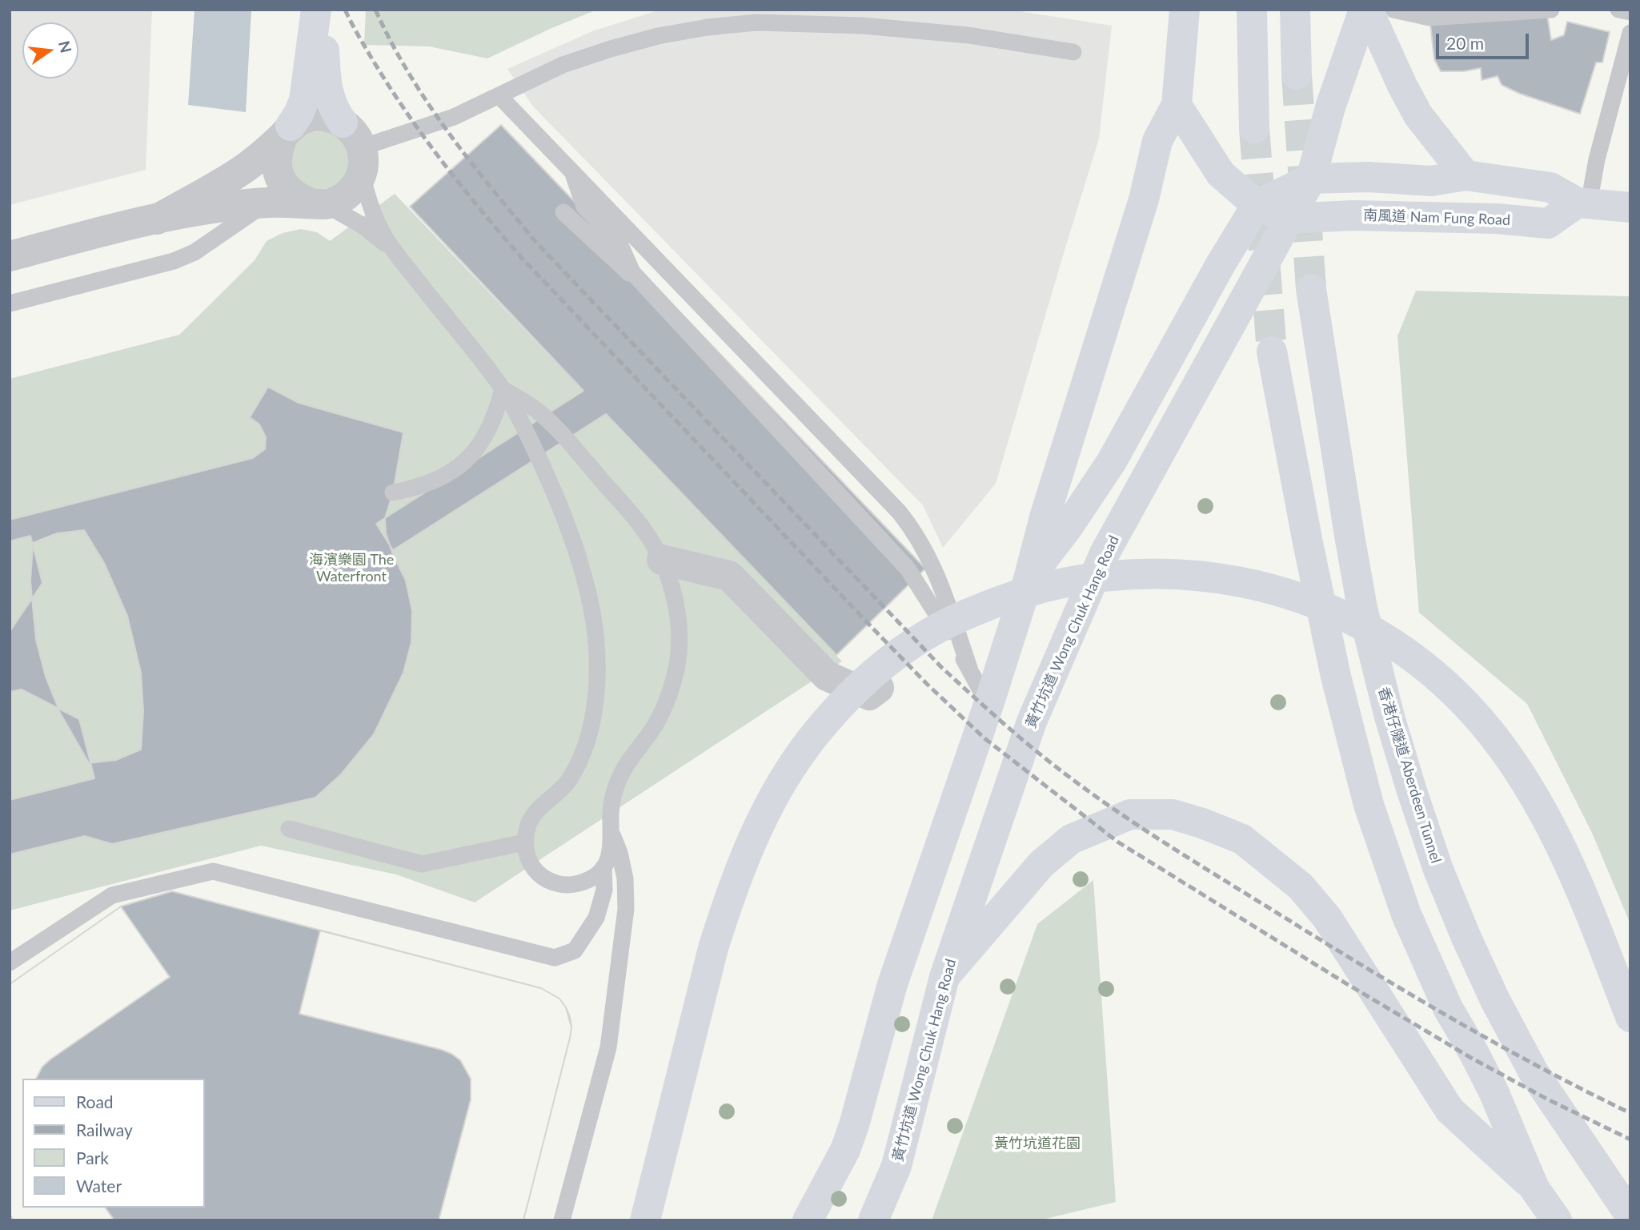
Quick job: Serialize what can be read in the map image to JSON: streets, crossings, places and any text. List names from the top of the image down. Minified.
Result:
{"streets":{"main road":["南風道 Nam Fung Road","黃竹坑道 Wong Chuk Hang Road","香港仔隧道 Aberdeen Tunnel"]},"crossings":[["南風道 Nam Fung Road","黃竹坑道 Wong Chuk Hang Road"]],"parks":["海濱樂園 The Waterfront","黃竹坑道花園"],"legend":["Road","Railway","Park","Water"],"scale_bar":"20 m","north":"right"}
